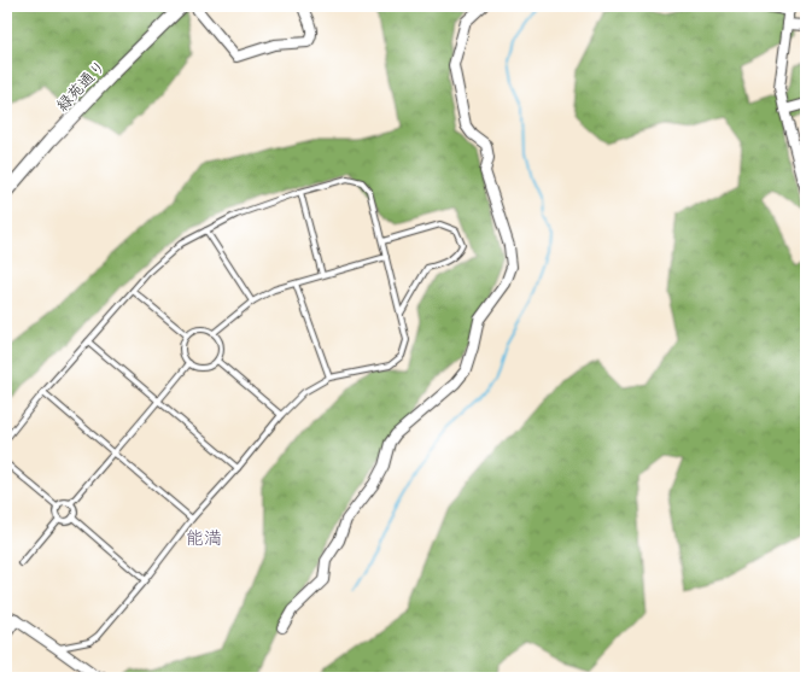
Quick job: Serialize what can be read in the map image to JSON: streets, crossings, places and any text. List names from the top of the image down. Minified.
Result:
{"streets":{"street":["緑苑通り"]},"districts":["能満"]}
